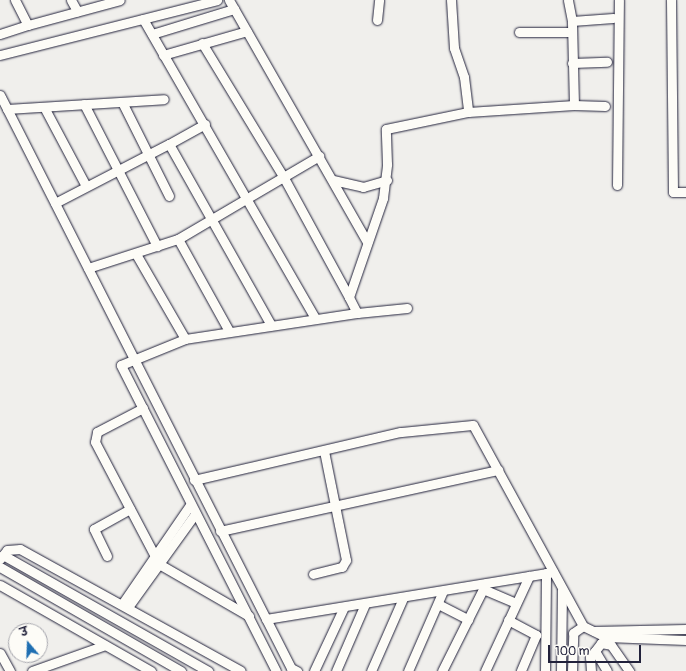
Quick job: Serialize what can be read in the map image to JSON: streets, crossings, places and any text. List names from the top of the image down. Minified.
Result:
{"scale_bar":"100 m","north":"top"}
